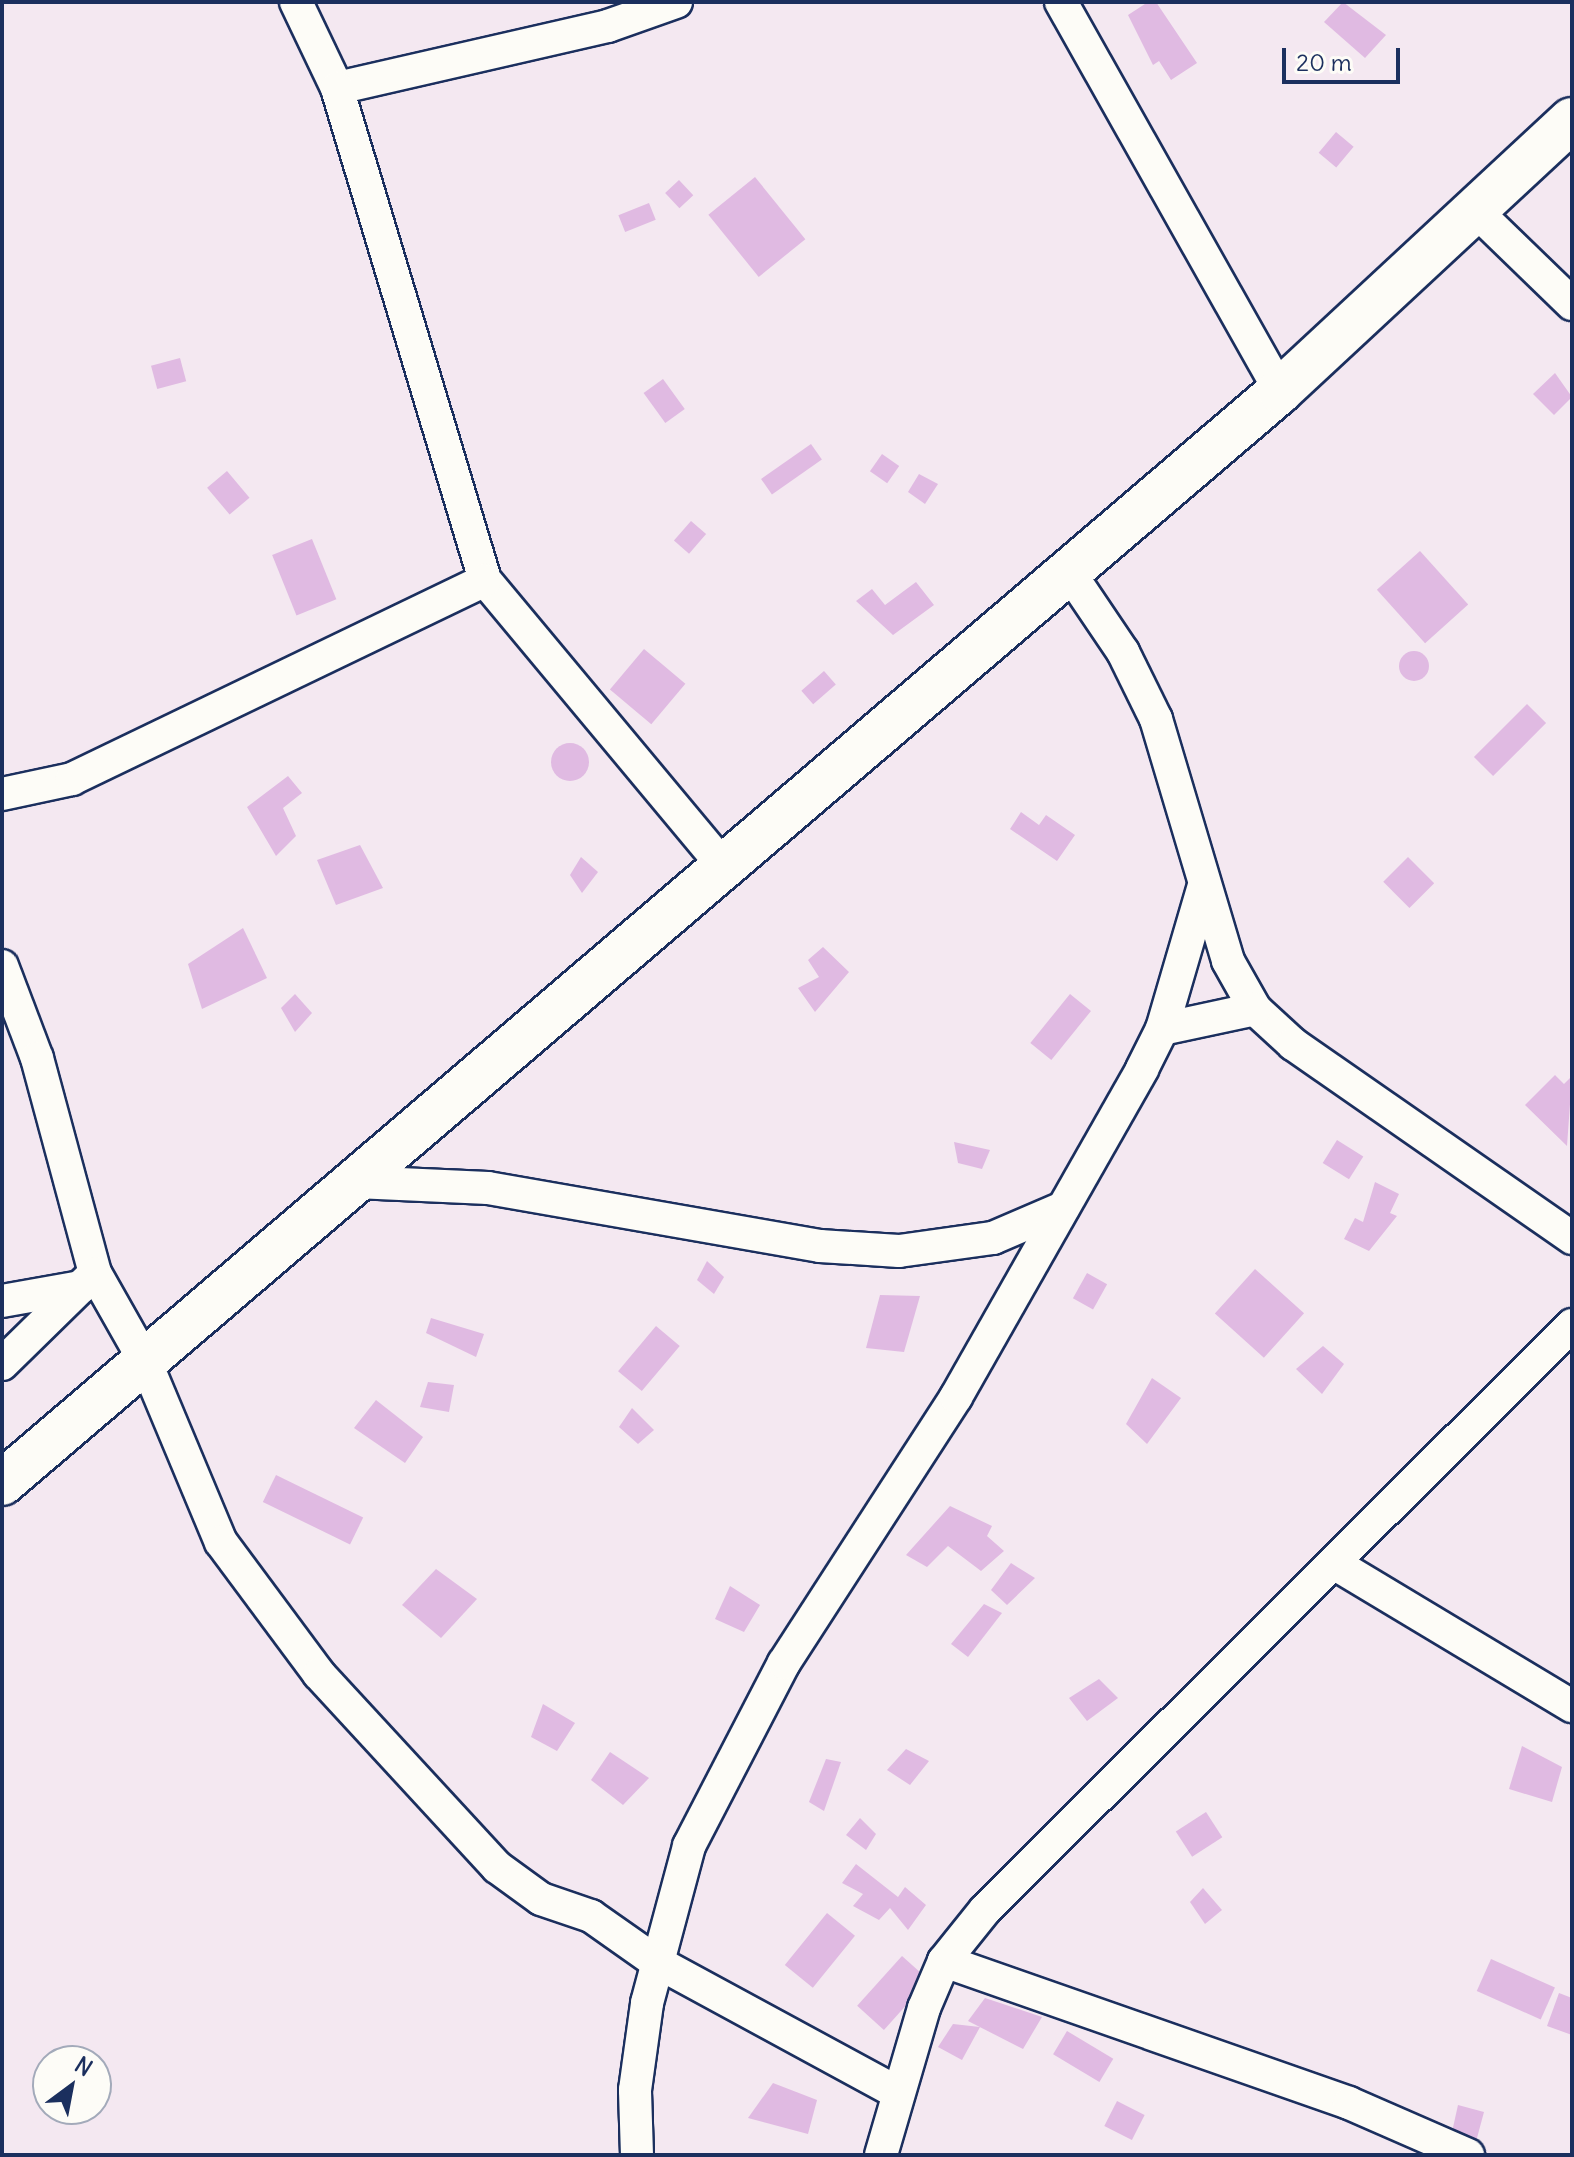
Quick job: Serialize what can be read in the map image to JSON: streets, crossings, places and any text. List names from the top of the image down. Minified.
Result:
{"scale_bar":"20 m","north":"top right"}
